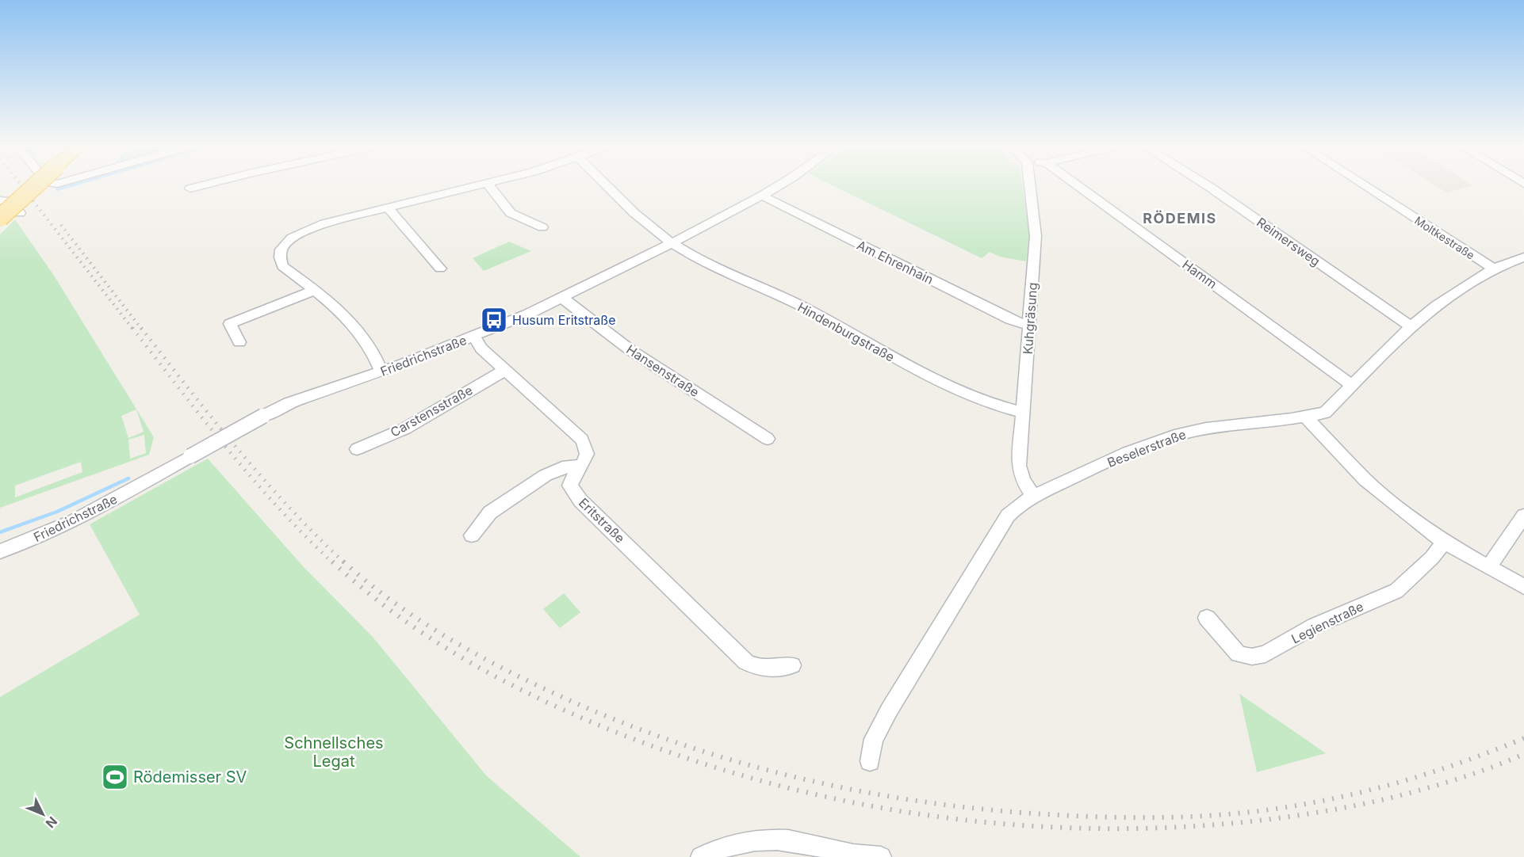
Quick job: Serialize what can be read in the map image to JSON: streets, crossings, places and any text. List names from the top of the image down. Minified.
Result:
{"streets":{"street":["Moltkestraße","Reimersweg","Am Ehrenhain","Hamm","Kuhgräsung","Hindenburgstraße","Friedrichstraße","Hansenstraße","Carstensstraße","Beselerstraße","Eritstraße","Legienstraße"]},"crossings":[["Moltkestraße","Beselerstraße"],["Reimersweg","Beselerstraße"],["Am Ehrenhain","Kuhgräsung"],["Am Ehrenhain","Friedrichstraße"],["Hamm","Beselerstraße"],["Kuhgräsung","Hindenburgstraße"],["Kuhgräsung","Beselerstraße"],["Hindenburgstraße","Friedrichstraße"],["Friedrichstraße","Hansenstraße"],["Friedrichstraße","Eritstraße"],["Carstensstraße","Eritstraße"]],"districts":["RÖDEMIS"],"parks":["Schnellsches Legat"],"places":{"bus stop":["Husum Eritstraße"],"sports":["Rödemisser SV"]},"north":"bottom right"}
